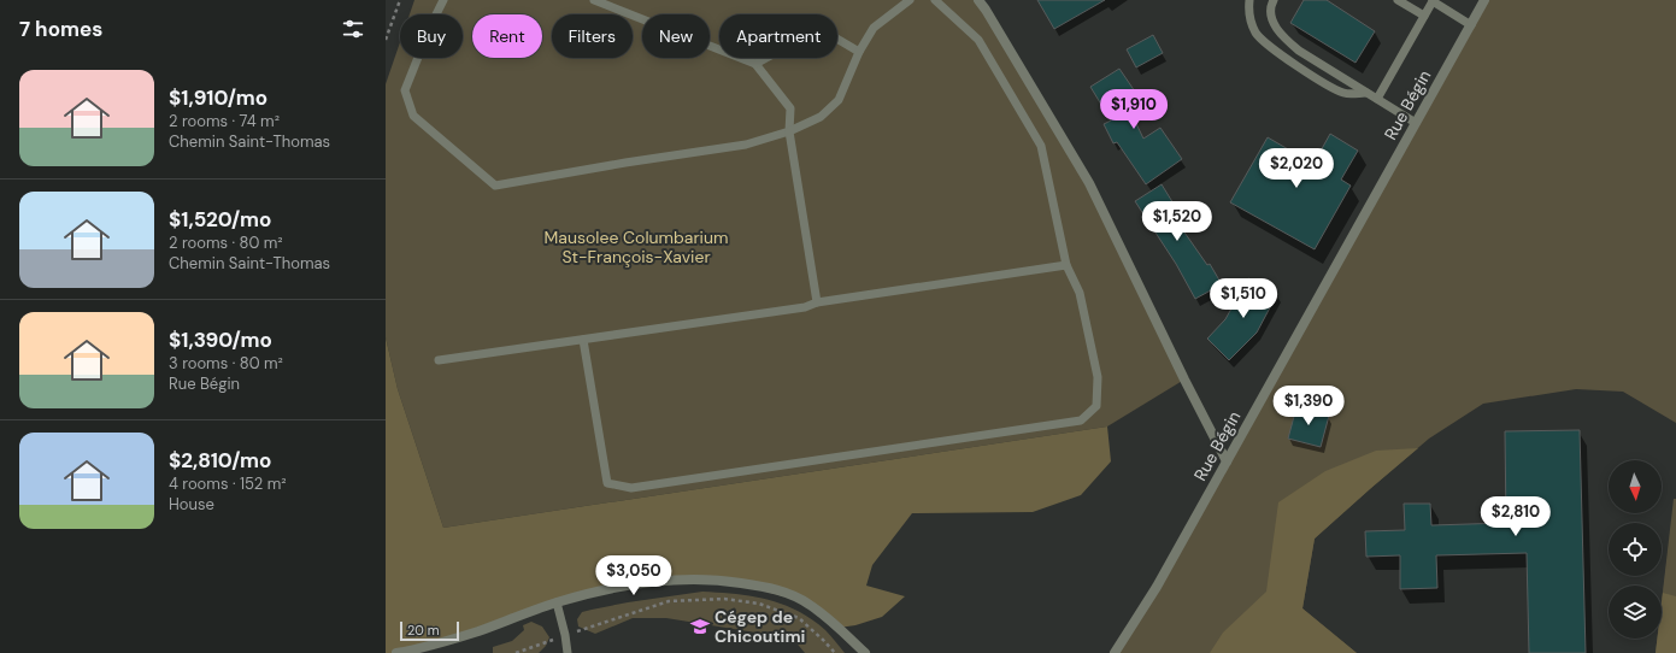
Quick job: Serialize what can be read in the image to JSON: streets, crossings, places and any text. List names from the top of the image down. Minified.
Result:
{"streets":{"street":["Rue Bégin"]},"parks":["Mausolee Columbarium St-François-Xavier"],"places":{"school or university":["Cégep de Chicoutimi"]},"scale_bar":"20 m","north":"bottom","page":{"heading":"7 homes","chip":["Buy","Rent","Filters","New","Apartment"],"list":[{"name":"$1,910/mo","note":"2 rooms · 74 m² · Chemin Saint-Thomas"},{"name":"$1,520/mo","note":"2 rooms · 80 m² · Chemin Saint-Thomas"},{"name":"$1,390/mo","note":"3 rooms · 80 m² · Rue Bégin"},{"name":"$2,810/mo","note":"4 rooms · 152 m² · House"}],"price":["$1,910","$2,020","$1,520","$1,510","$1,390","$2,810","$3,050"],"scale":"20 m"}}
